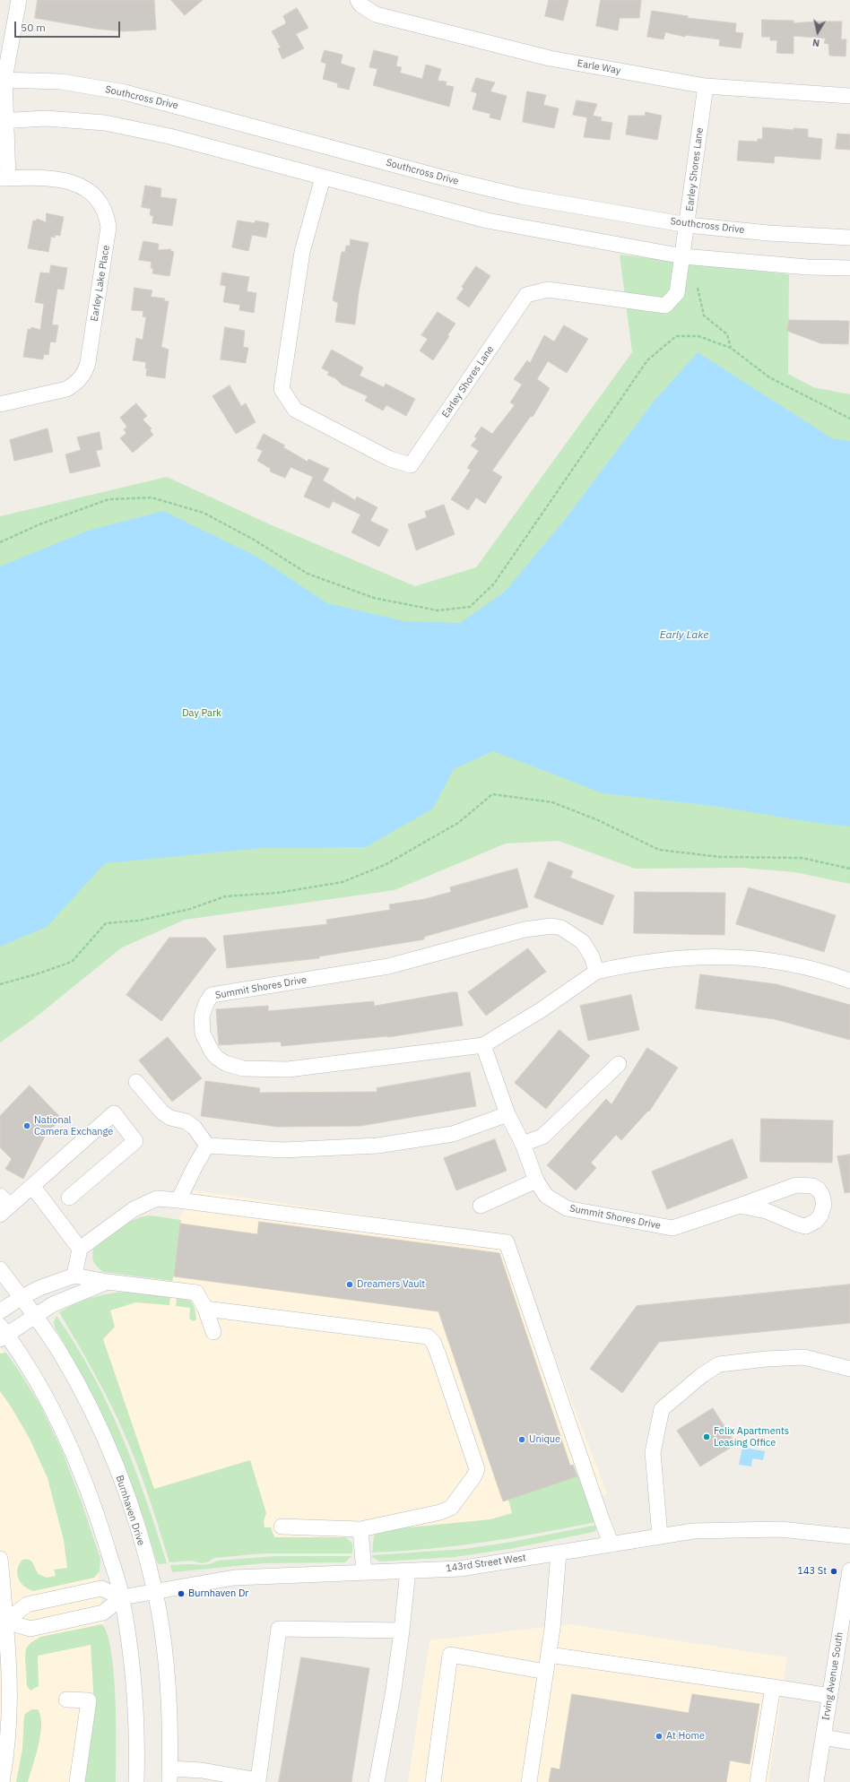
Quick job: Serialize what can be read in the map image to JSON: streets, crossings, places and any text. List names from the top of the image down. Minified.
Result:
{"streets":{"street":["Earle Way","Southcross Drive","Earley Shores Lane","Earley Lake Place","Summit Shores Drive","Burnhaven Drive","143rd Street West","Irving Avenue South"]},"crossings":[["Earle Way","Earley Shores Lane"],["Southcross Drive","Earley Shores Lane"],["Burnhaven Drive","143rd Street West"]],"water":["Early Lake"],"parks":["Day Park"],"places":["National Camera Exchange","Dreamers Vault","Felix Apartments Leasing Office","Unique","143 St","Burnhaven Dr","At Home"],"scale_bar":"50 m","north":"bottom"}
